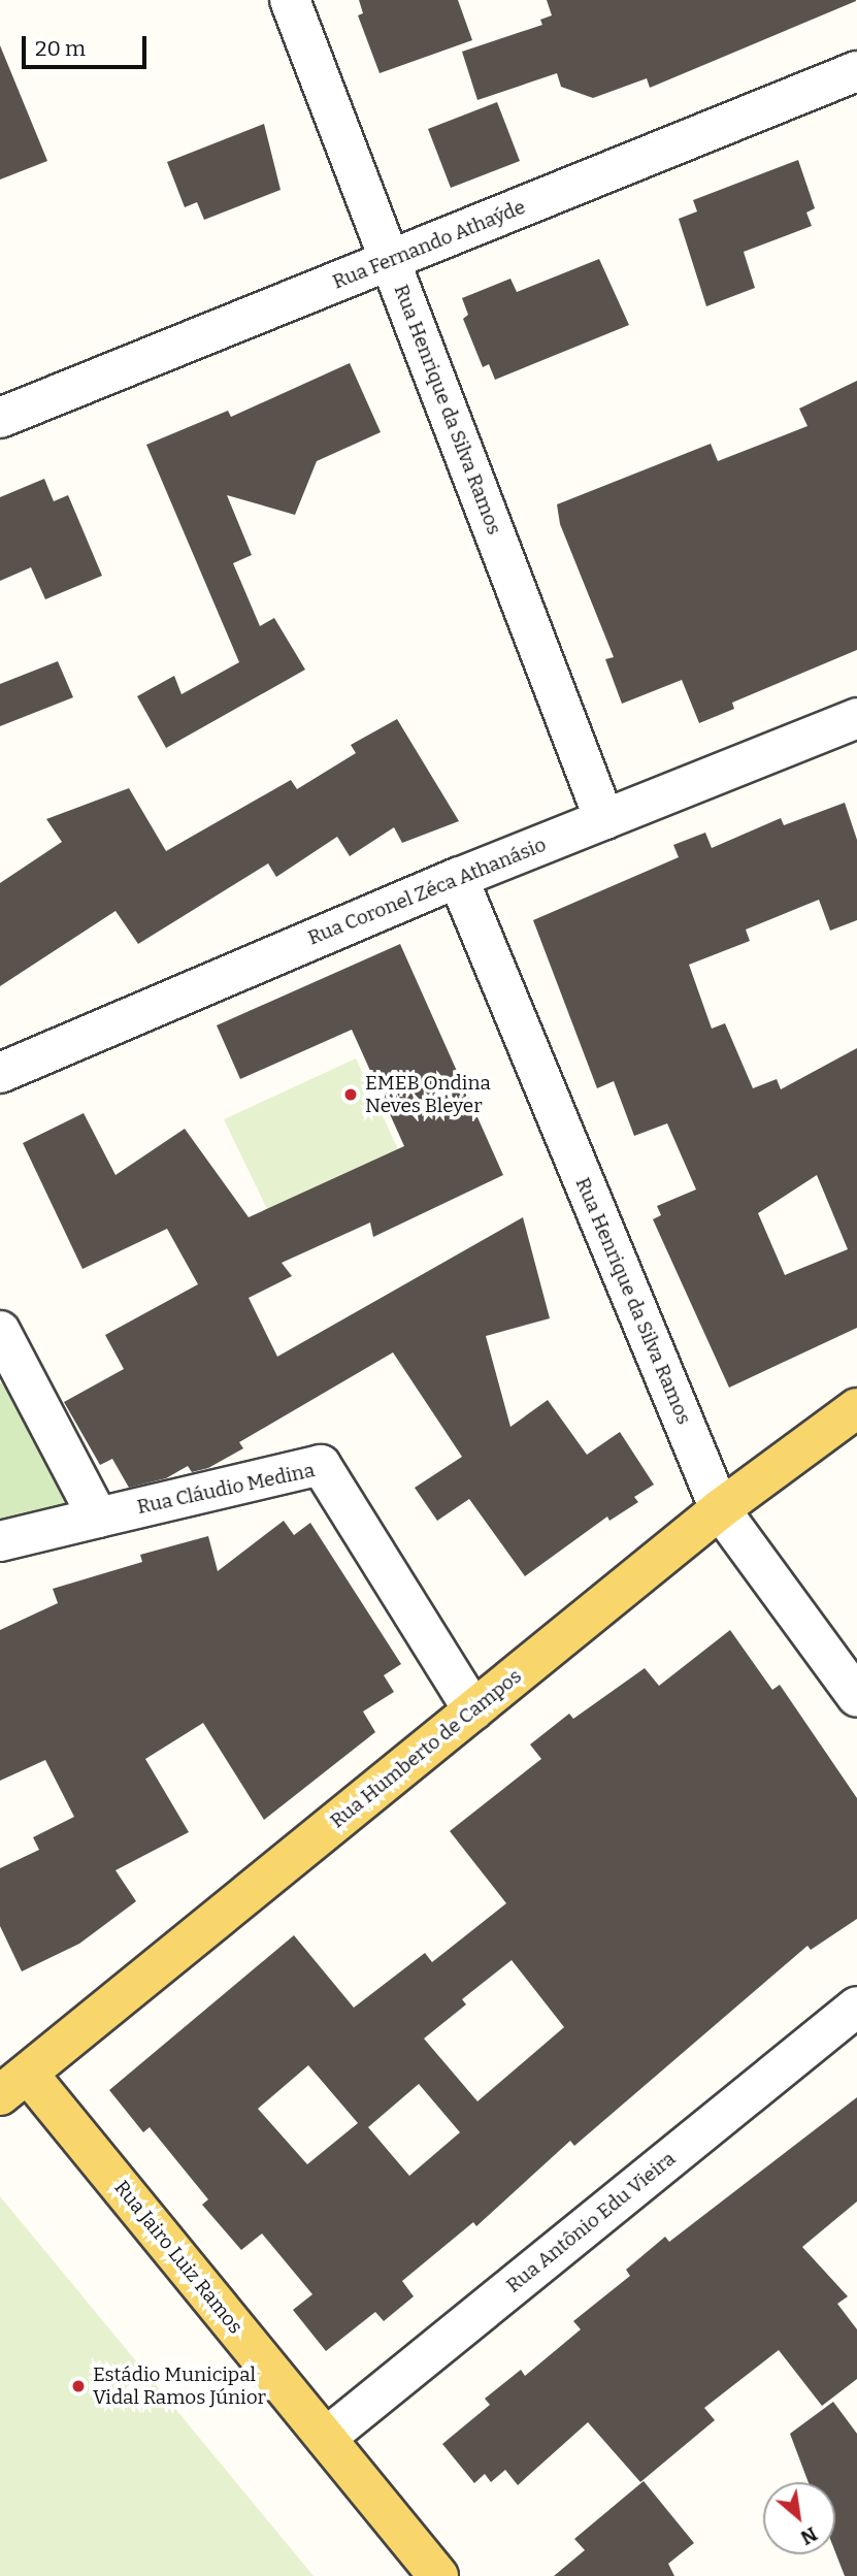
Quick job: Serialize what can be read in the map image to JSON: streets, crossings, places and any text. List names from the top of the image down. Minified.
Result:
{"streets":{"main road":["Rua Humberto de Campos","Rua Jairo Luiz Ramos"],"street":["Rua Fernando Athaýde","Rua Henrique da Silva Ramos","Rua Coronel Zéca Athanásio","Rua Cláudio Medina","Rua Antônio Edu Vieira"]},"crossings":[["Rua Fernando Athaýde","Rua Henrique da Silva Ramos"],["Rua Henrique da Silva Ramos","Rua Coronel Zéca Athanásio"],["Rua Henrique da Silva Ramos","Rua Humberto de Campos"],["Rua Cláudio Medina","Rua Humberto de Campos"],["Rua Humberto de Campos","Rua Jairo Luiz Ramos"],["Rua Antônio Edu Vieira","Rua Jairo Luiz Ramos"]],"places":["EMEB Ondina Neves Bleyer","Estádio Municipal Vidal Ramos Júnior"],"scale_bar":"20 m","north":"bottom right"}
